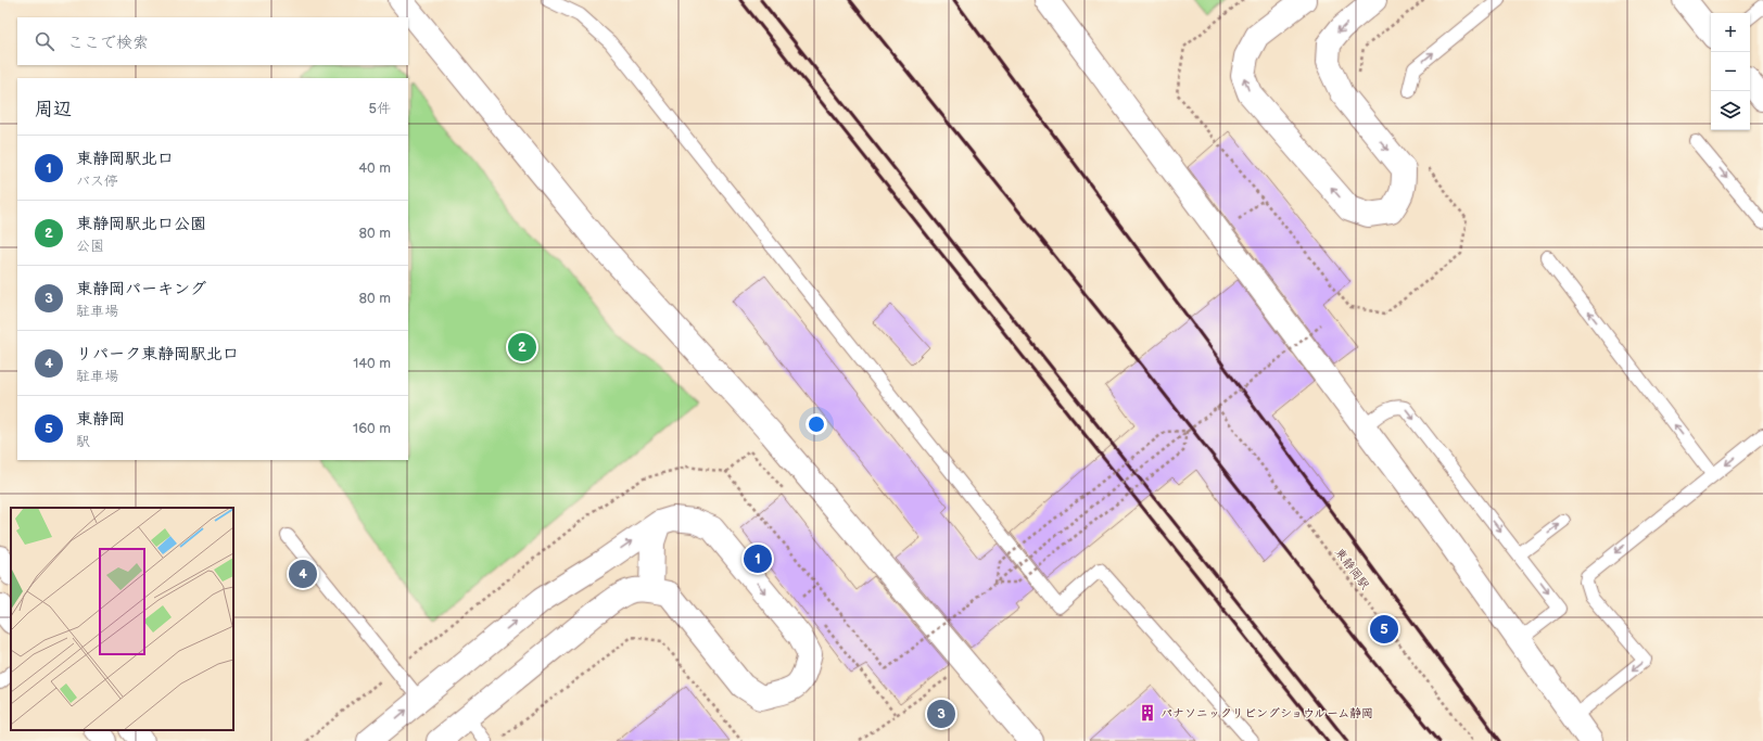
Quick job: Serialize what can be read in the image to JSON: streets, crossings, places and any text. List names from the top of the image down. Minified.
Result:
{"streets":{"path":["東静岡駅"]},"places":{"building":["パナソニックリビングショウルーム静岡"]},"page":{"map_buttons":["+","−"],"search":"ここで検索","heading":["周辺","5件"],"list":[{"mark":"1","name":"東静岡駅北口","note":"バス停","value":"40 m"},{"mark":"2","name":"東静岡駅北口公園","note":"公園","value":"80 m"},{"mark":"3","name":"東静岡パーキング","note":"駐車場","value":"80 m"},{"mark":"4","name":"リパーク東静岡駅北口","note":"駐車場","value":"140 m"},{"mark":"5","name":"東静岡","note":"駅","value":"160 m"}],"pins":["2","1","4","5","3"]}}
